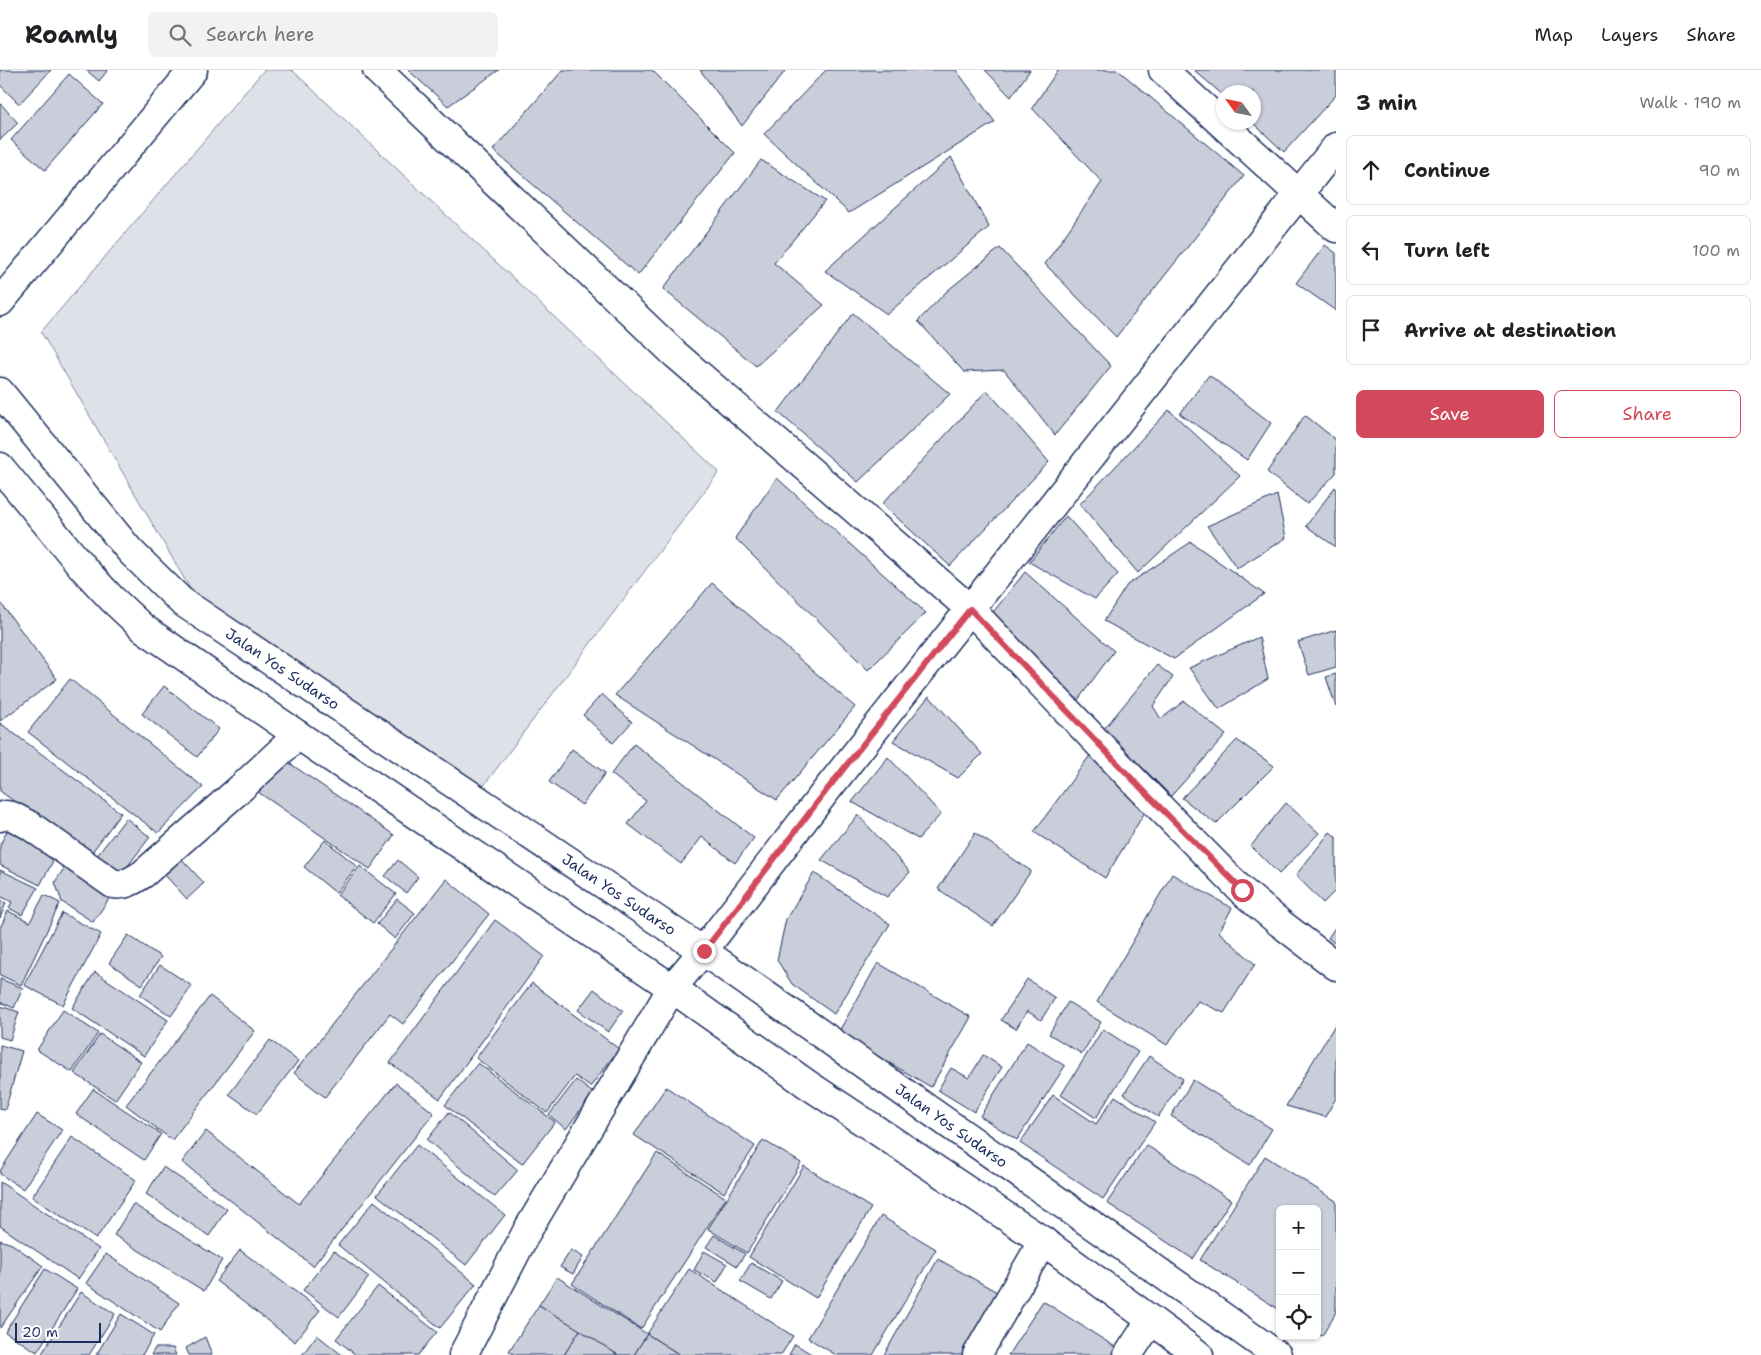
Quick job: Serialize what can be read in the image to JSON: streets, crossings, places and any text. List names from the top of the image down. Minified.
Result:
{"streets":{"main road":["Jalan Yos Sudarso"]},"scale_bar":"20 m","north":"top left","page":{"header":"Roamly","search":"Search here","nav":["Map","Layers","Share"],"heading":["3 min","Walk · 190 m"],"list":[["Continue","90 m"],["Turn left","100 m"],"Arrive at destination"],"buttons":["Save","Share"],"map_buttons":["+","−"],"scale":"20 m"}}
